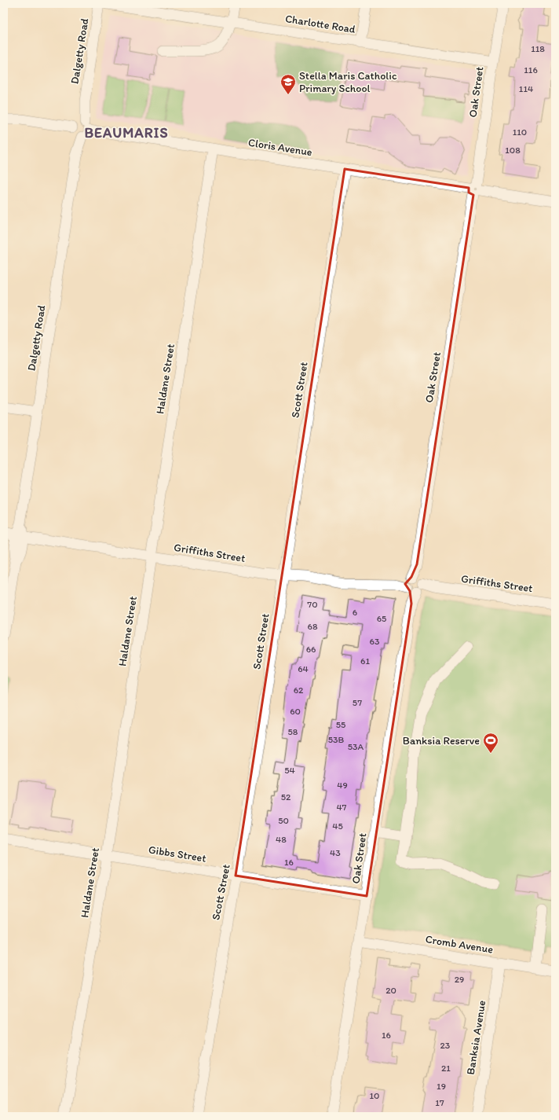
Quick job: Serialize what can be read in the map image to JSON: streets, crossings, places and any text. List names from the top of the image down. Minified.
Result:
{"streets":{"street":["Charlotte Road","Dalgetty Road","Oak Street","Cloris Avenue","Haldane Street","Scott Street","Griffiths Street","Gibbs Street","Cromb Avenue","Banksia Avenue"]},"crossings":[["Charlotte Road","Oak Street"],["Dalgetty Road","Cloris Avenue"],["Dalgetty Road","Griffiths Street"],["Oak Street","Cloris Avenue"],["Oak Street","Griffiths Street"],["Oak Street","Gibbs Street"],["Oak Street","Cromb Avenue"],["Cloris Avenue","Haldane Street"],["Cloris Avenue","Scott Street"],["Haldane Street","Griffiths Street"],["Haldane Street","Gibbs Street"],["Scott Street","Griffiths Street"],["Scott Street","Gibbs Street"],["Cromb Avenue","Banksia Avenue"]],"districts":["BEAUMARIS"],"places":{"school or university":["Stella Maris Catholic Primary School"],"sports":["Banksia Reserve"]},"house_numbers":["118","116","114","110","108","70","6","65","68","63","66","61","64","62","57","60","55","58","53B","53A","54","49","52","47","50","45","48","43","16","29","20","16","23","21","19","10","17"]}
